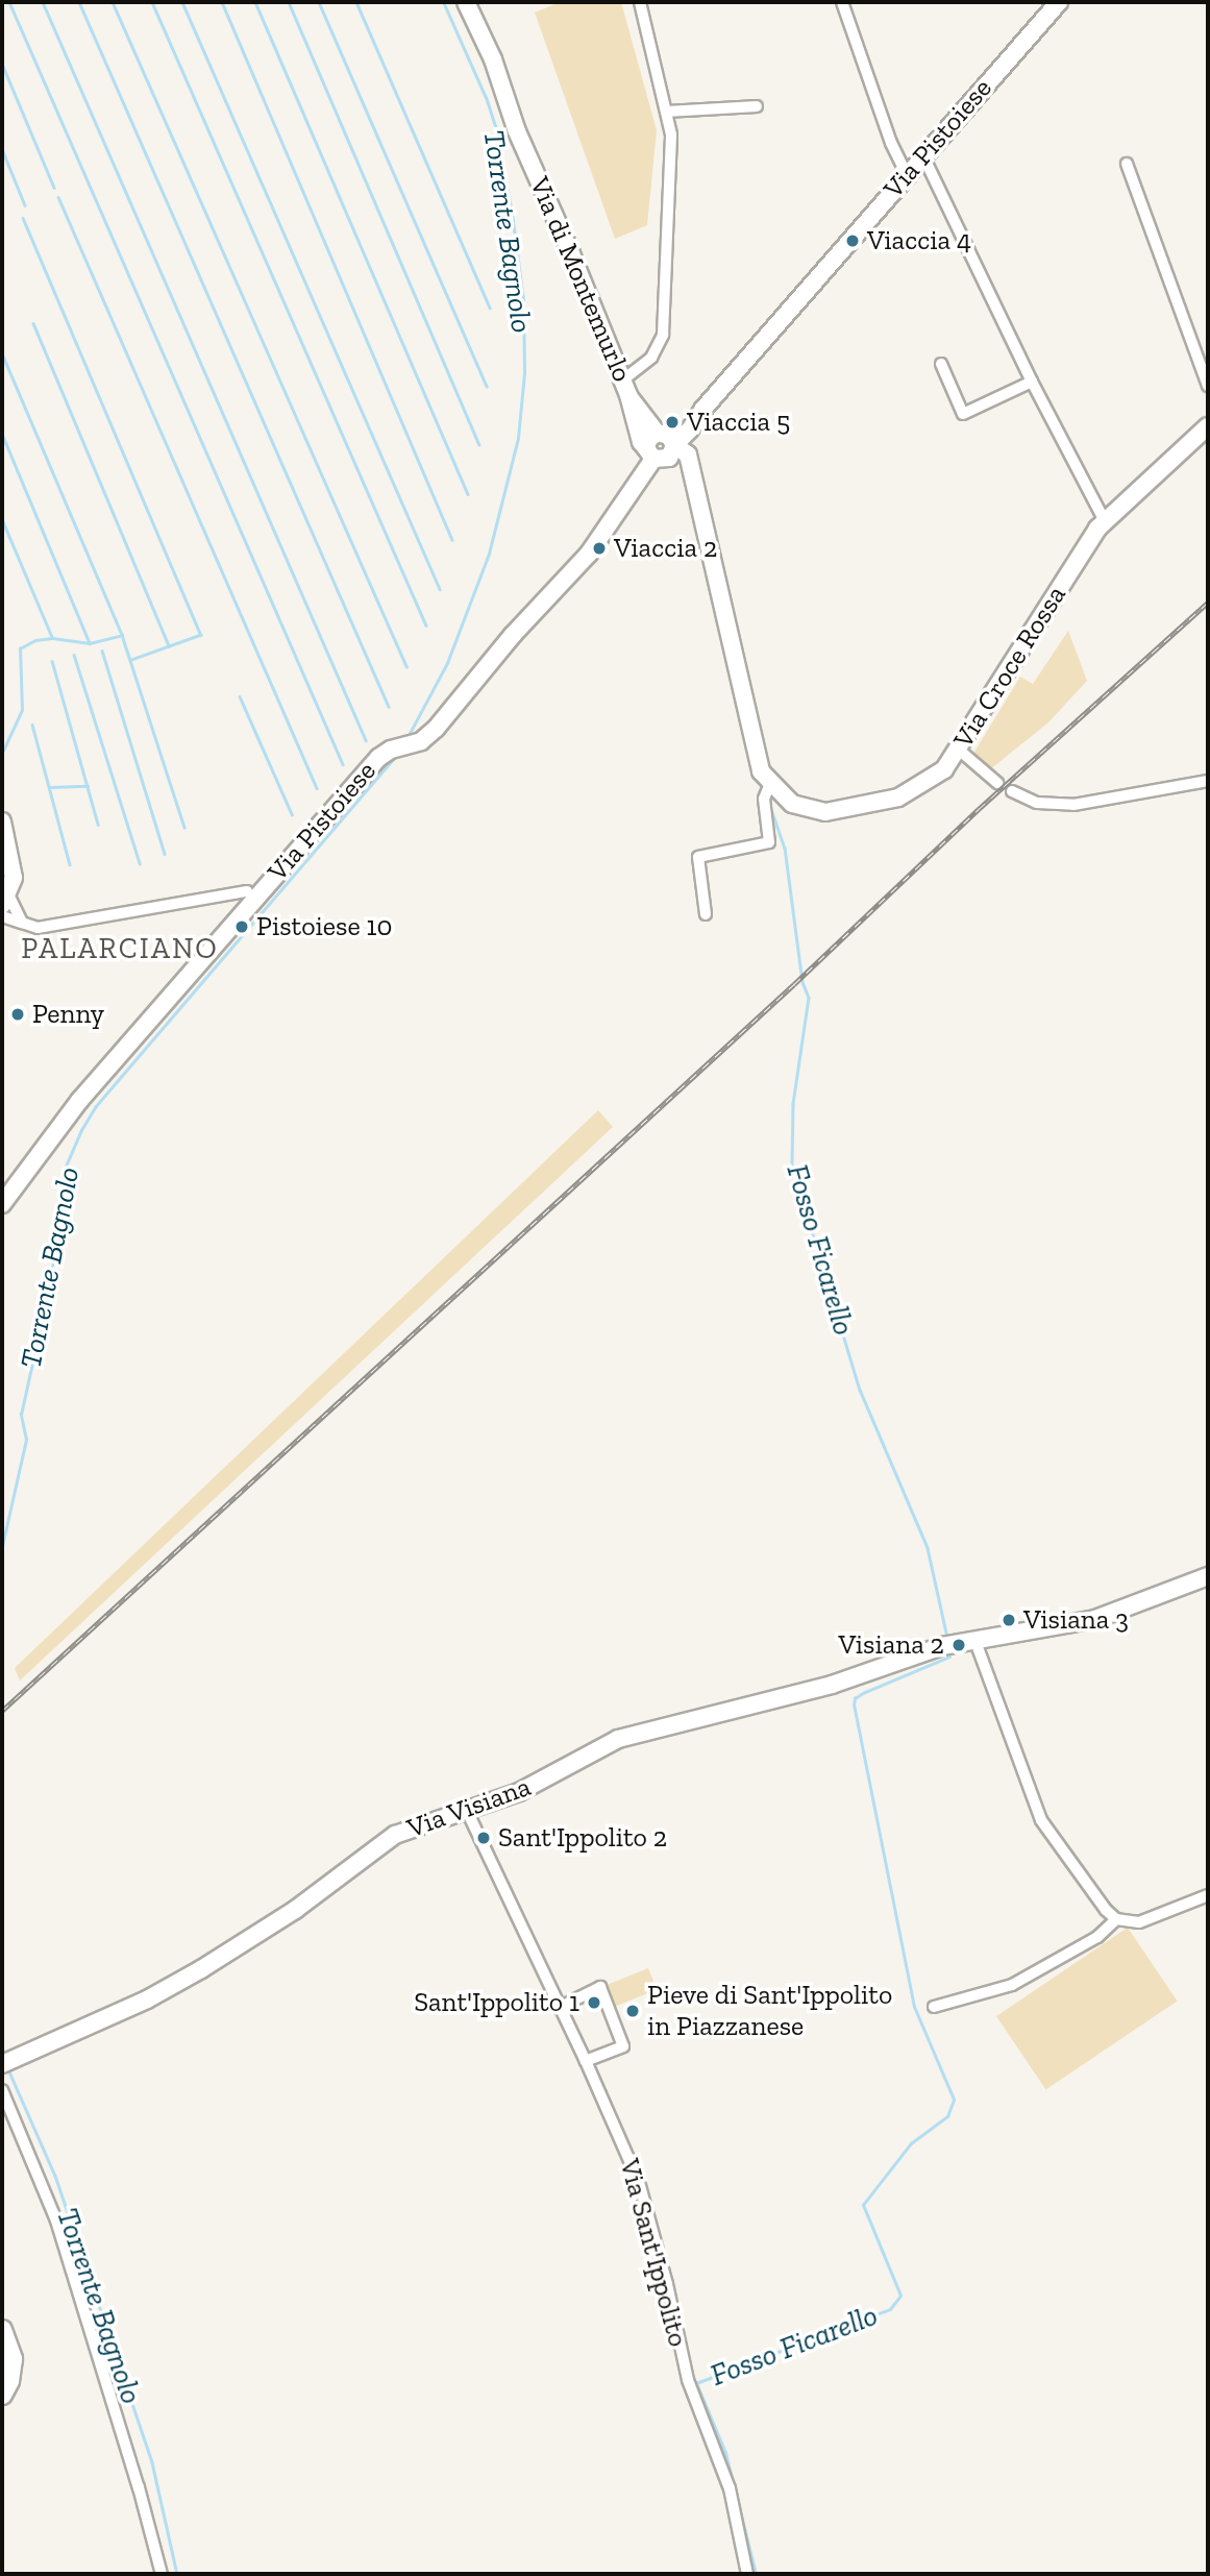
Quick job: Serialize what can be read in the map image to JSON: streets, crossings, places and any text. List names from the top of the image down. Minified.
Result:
{"streets":{"street":["Via Pistoiese","Via di Montemurlo","Via Croce Rossa","Via Visiana","Via Sant'Ippolito"]},"crossings":[["Via Pistoiese","Via di Montemurlo"],["Via di Montemurlo","Via Croce Rossa"]],"districts":["PALARCIANO"],"water":["Torrente Bagnolo","Fosso Ficarello"],"places":["Viaccia 4","Viaccia 5","Viaccia 2","Pistoiese 10","Penny","Visiana 3","Visiana 2","Sant'Ippolito 2","Sant'Ippolito 1","Pieve di Sant'Ippolito in Piazzanese"]}
